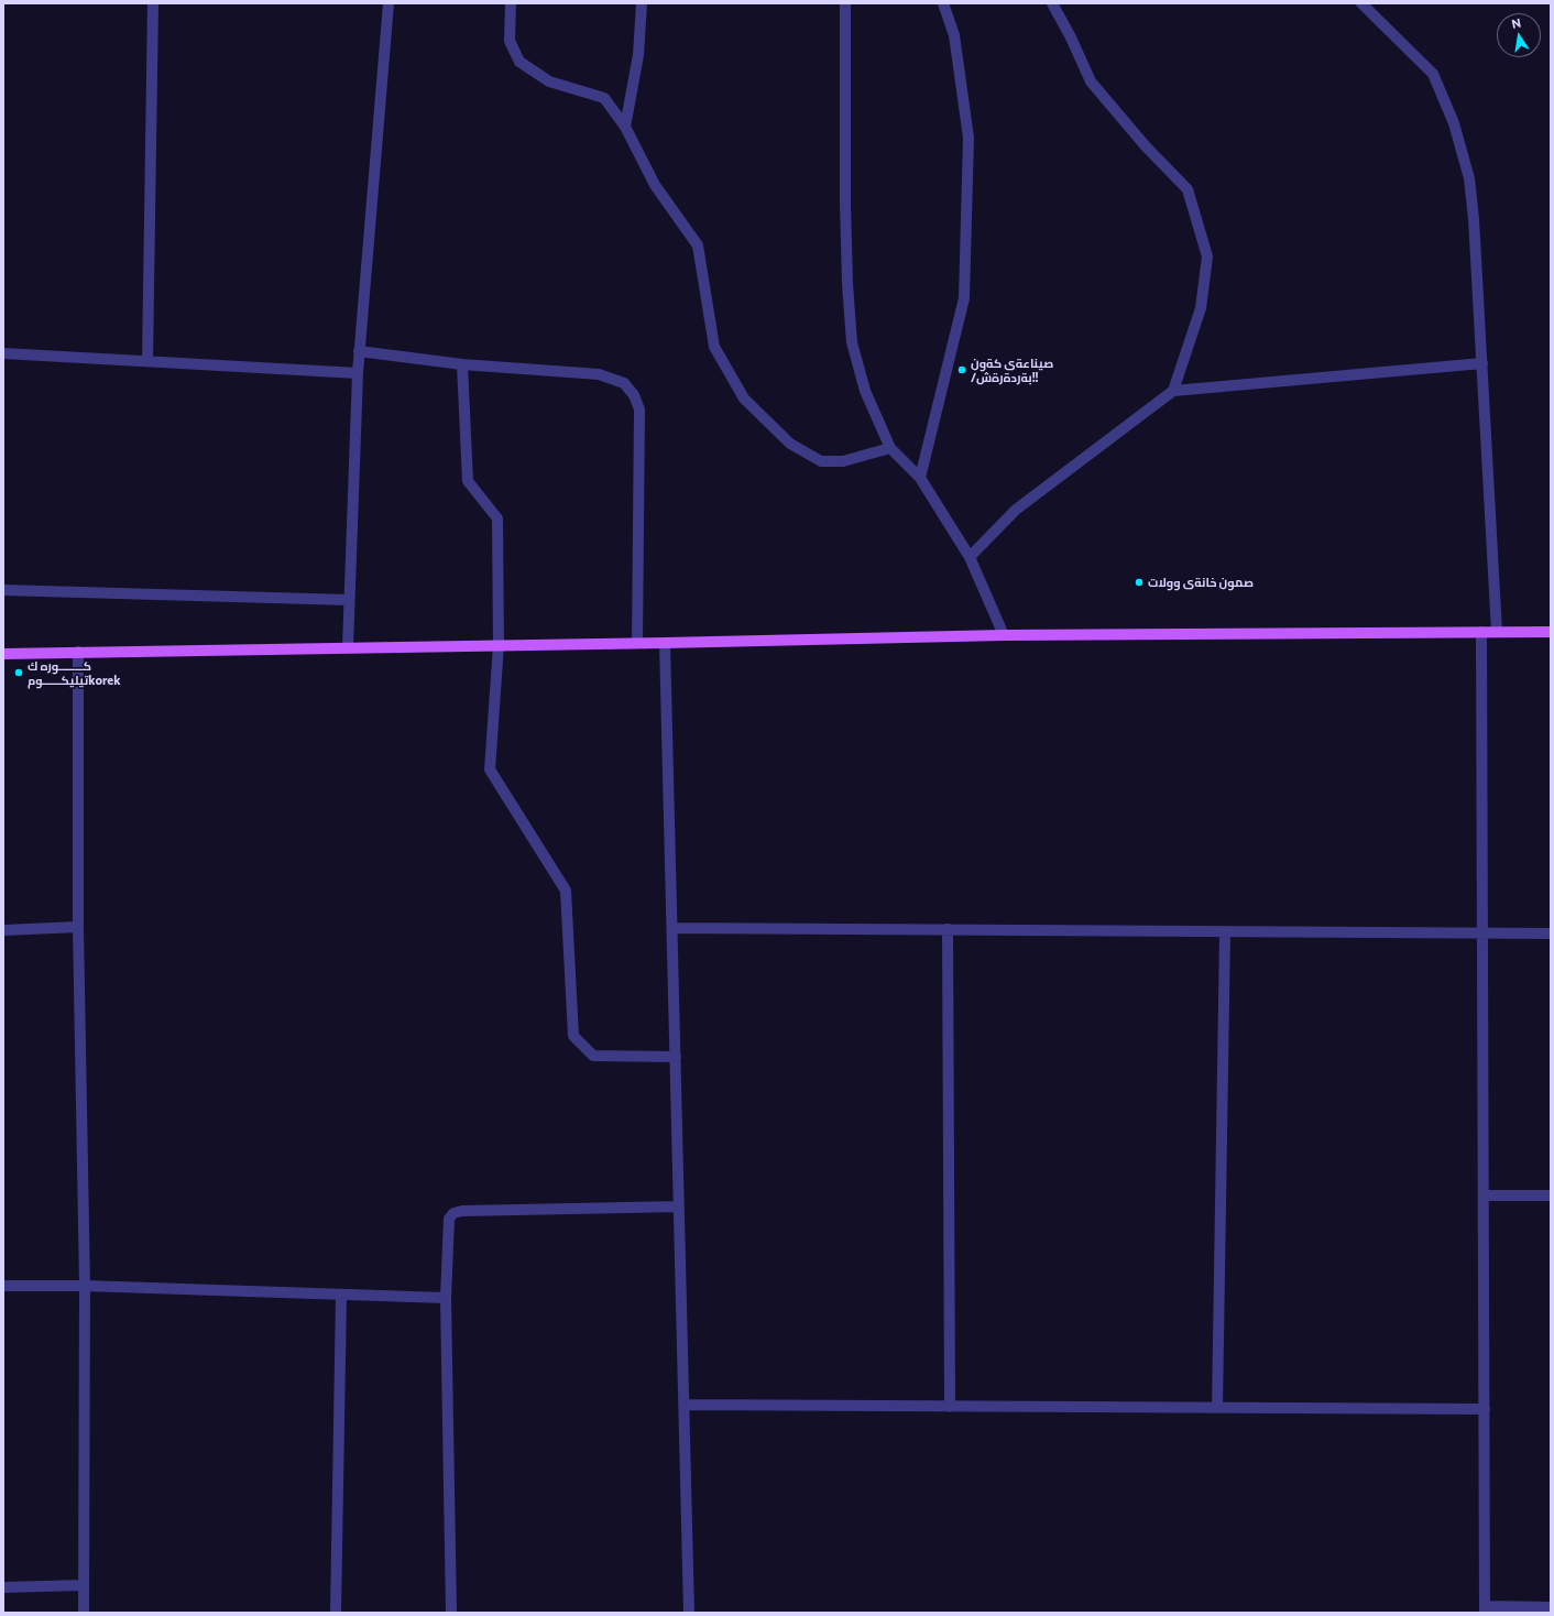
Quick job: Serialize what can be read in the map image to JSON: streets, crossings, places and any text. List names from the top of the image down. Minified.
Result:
{"places":["صيناعةى كةون /بةردةرةش!!","صمون خانةی وولات","كــــــــوره ك تیلیكــــــومkorek"],"north":"top"}
